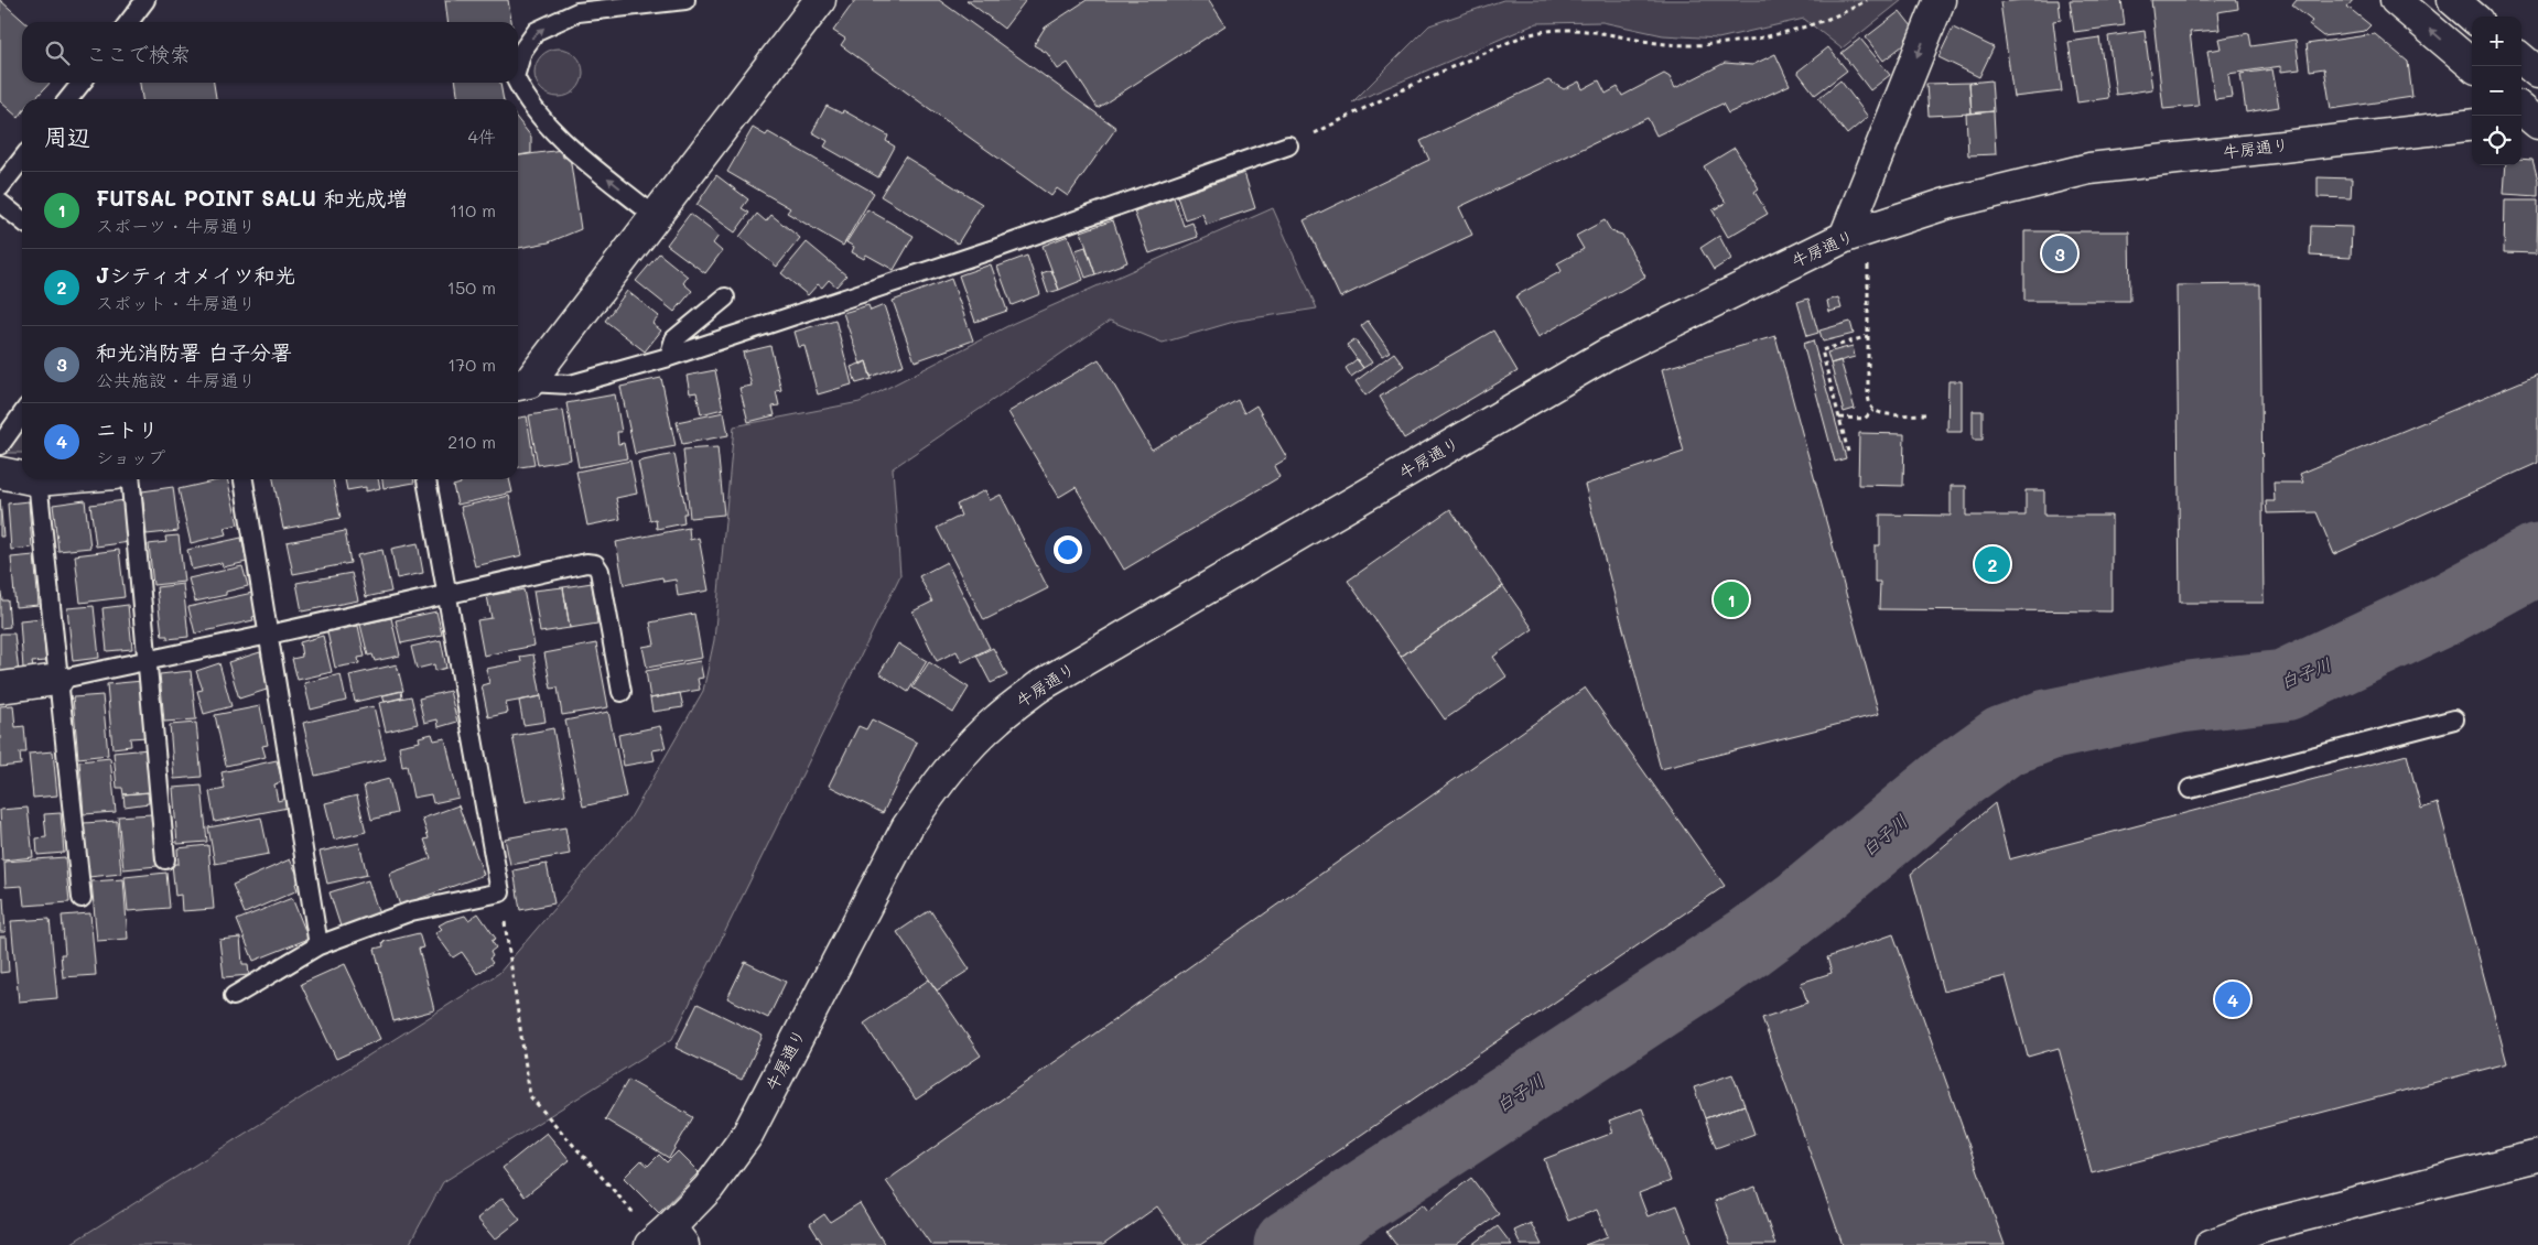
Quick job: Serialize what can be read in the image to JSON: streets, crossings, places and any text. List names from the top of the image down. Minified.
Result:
{"streets":{"main road":["牛房通り"]},"water":["白子川"],"page":{"map_buttons":["+","−"],"search":"ここで検索","heading":["周辺","4件"],"list":[{"mark":"1","name":"FUTSAL POINT SALU 和光成増","note":"スポーツ · 牛房通り","value":"110 m"},{"mark":"2","name":"Jシティオメイツ和光","note":"スポット · 牛房通り","value":"150 m"},{"mark":"3","name":"和光消防署 白子分署","note":"公共施設 · 牛房通り","value":"170 m"},{"mark":"4","name":"ニトリ","note":"ショップ","value":"210 m"}],"pins":["3","2","1","4"]}}
